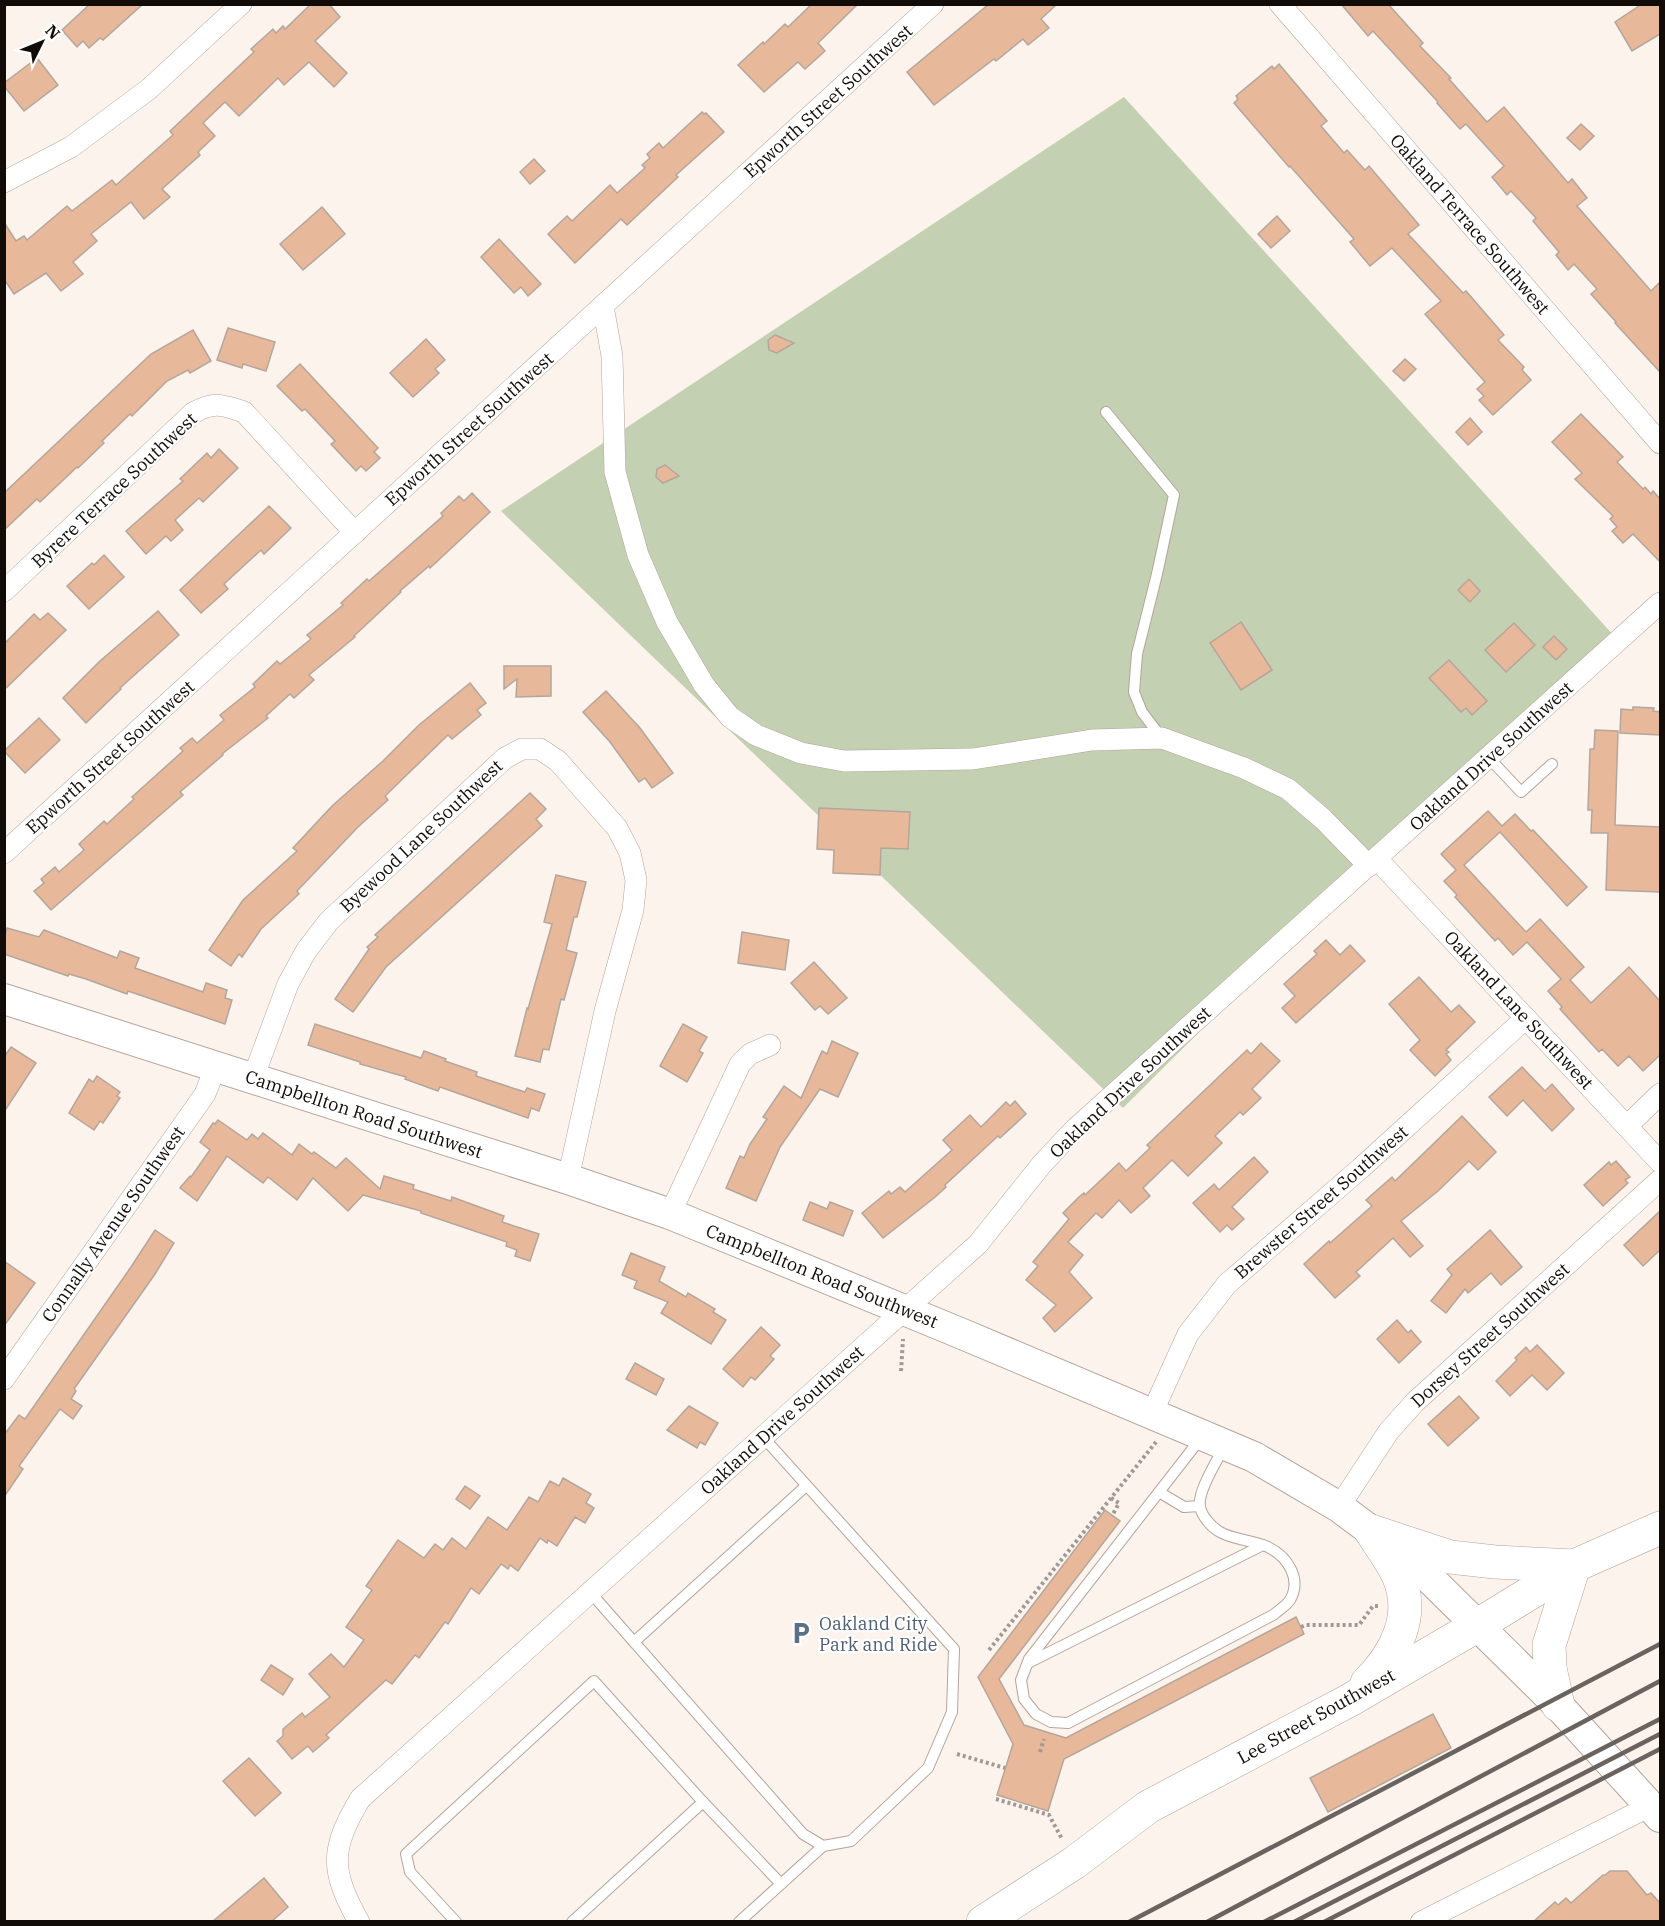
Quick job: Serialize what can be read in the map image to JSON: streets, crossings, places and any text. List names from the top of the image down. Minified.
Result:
{"streets":{"main road":["Campbellton Road Southwest","Lee Street Southwest"],"street":["Epworth Street Southwest","Oakland Terrace Southwest","Byrere Terrace Southwest","Oakland Drive Southwest","Byewood Lane Southwest","Oakland Lane Southwest","Brewster Street Southwest","Connally Avenue Southwest","Dorsey Street Southwest"]},"crossings":[["Epworth Street Southwest","Byrere Terrace Southwest"],["Oakland Drive Southwest","Oakland Lane Southwest"],["Oakland Drive Southwest","Campbellton Road Southwest"],["Byewood Lane Southwest","Campbellton Road Southwest"],["Oakland Lane Southwest","Brewster Street Southwest"],["Campbellton Road Southwest","Brewster Street Southwest"],["Campbellton Road Southwest","Connally Avenue Southwest"],["Campbellton Road Southwest","Dorsey Street Southwest"],["Campbellton Road Southwest","Lee Street Southwest"]],"places":{"parking":["Oakland City Park and Ride"]},"north":"top right"}
